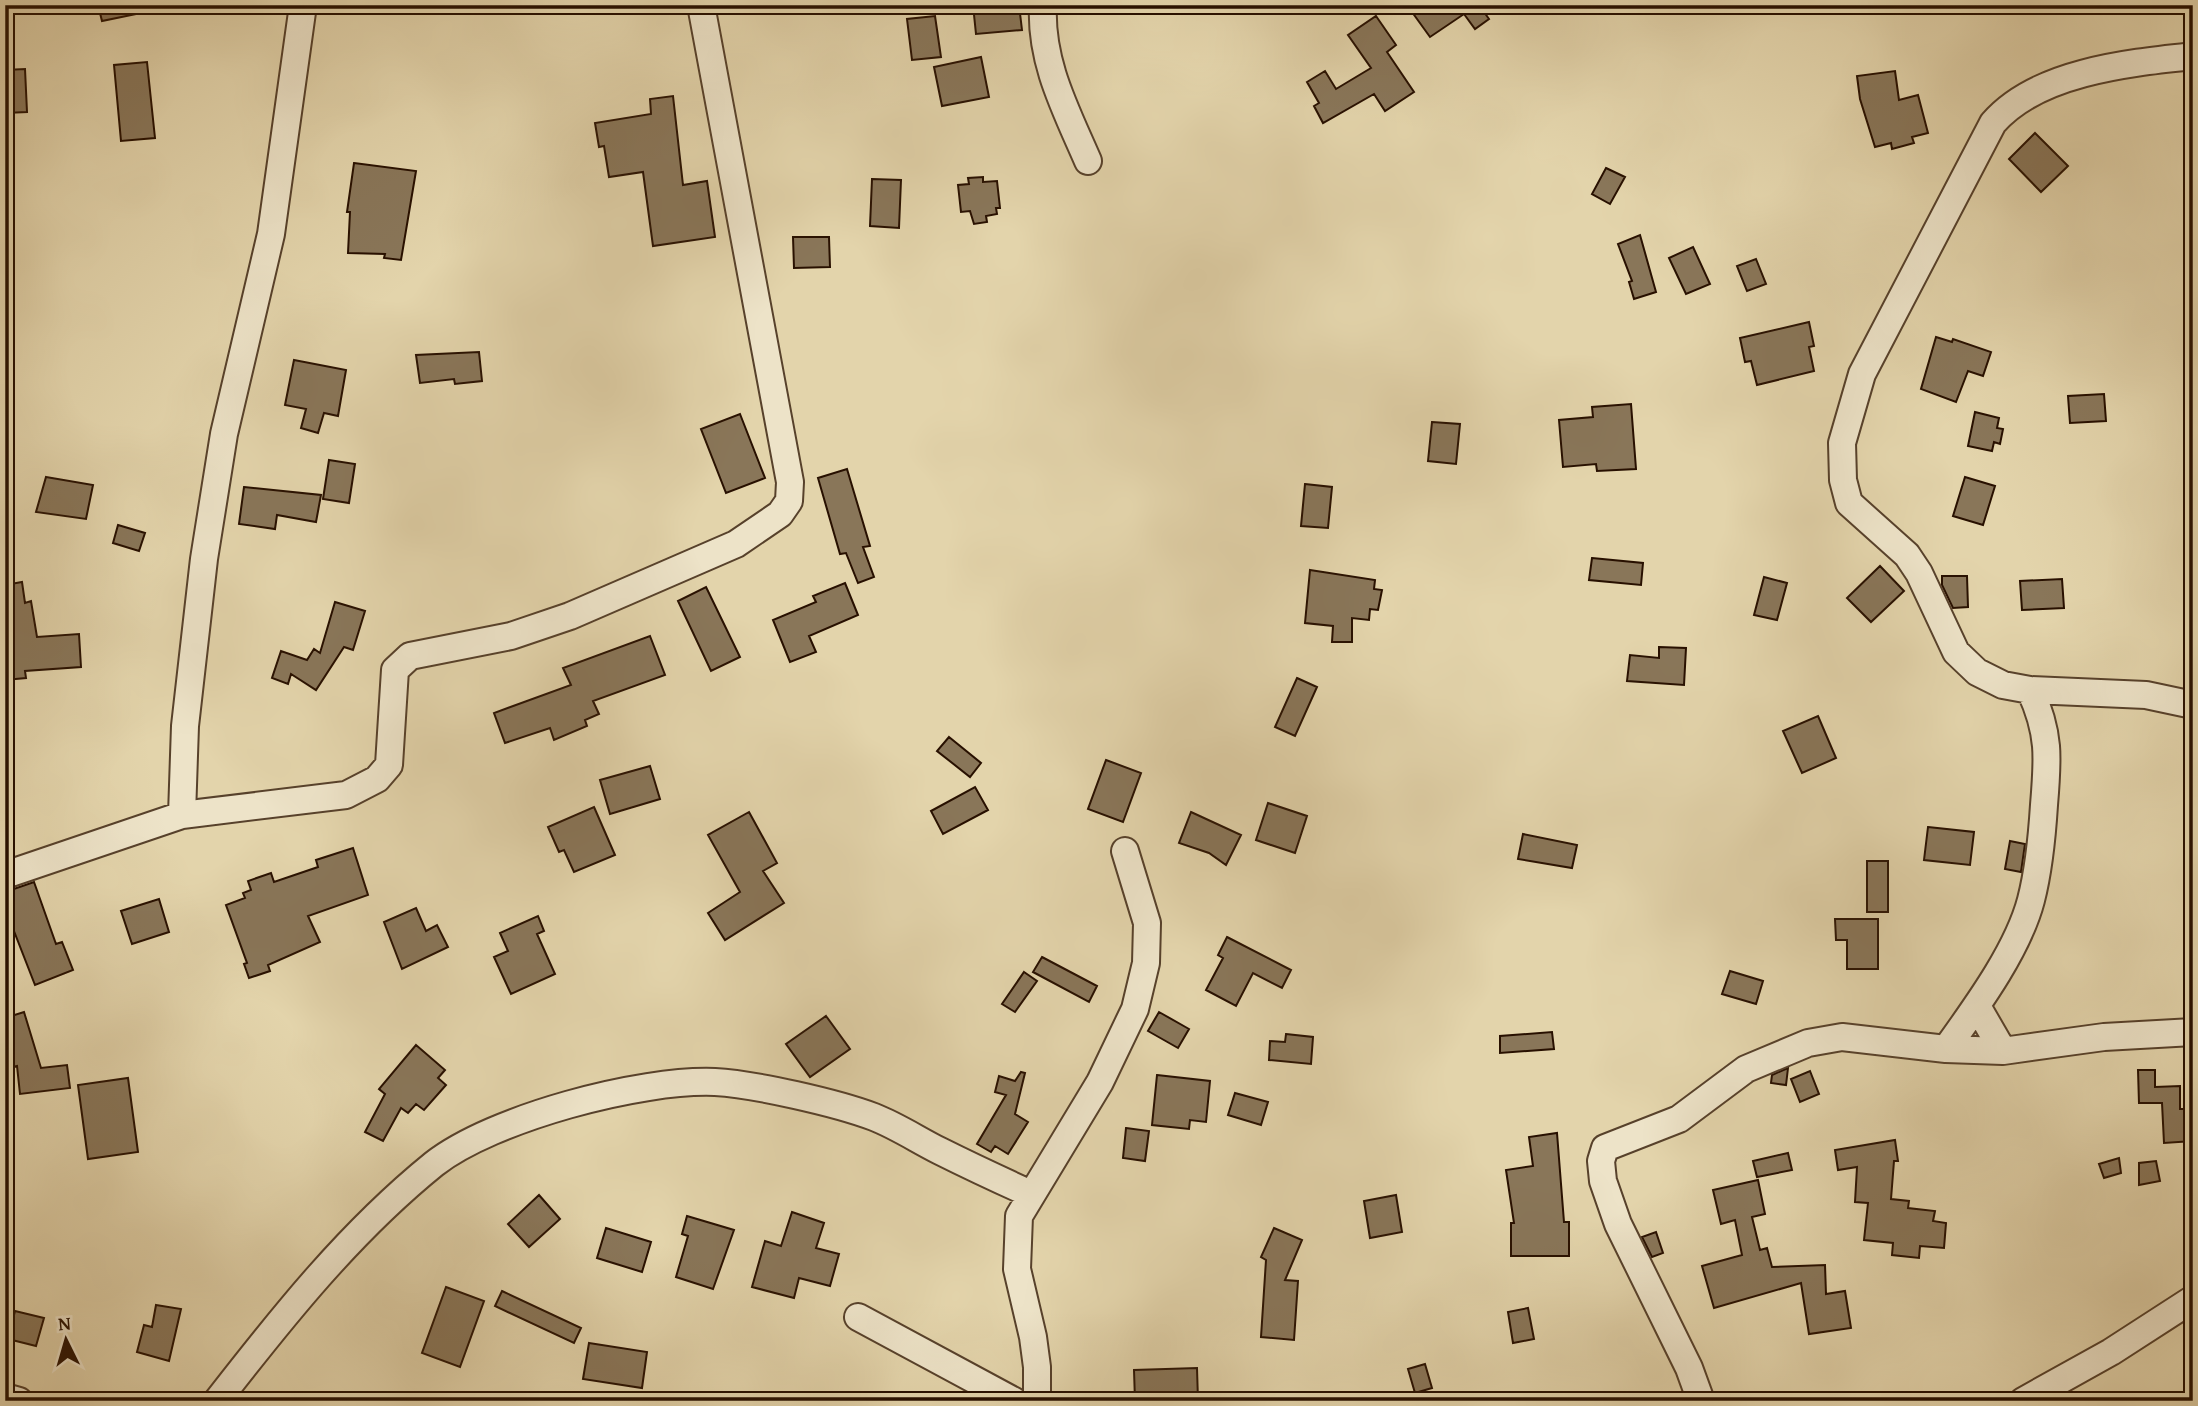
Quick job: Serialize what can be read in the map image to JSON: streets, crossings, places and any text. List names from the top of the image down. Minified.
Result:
{"north":"top"}
